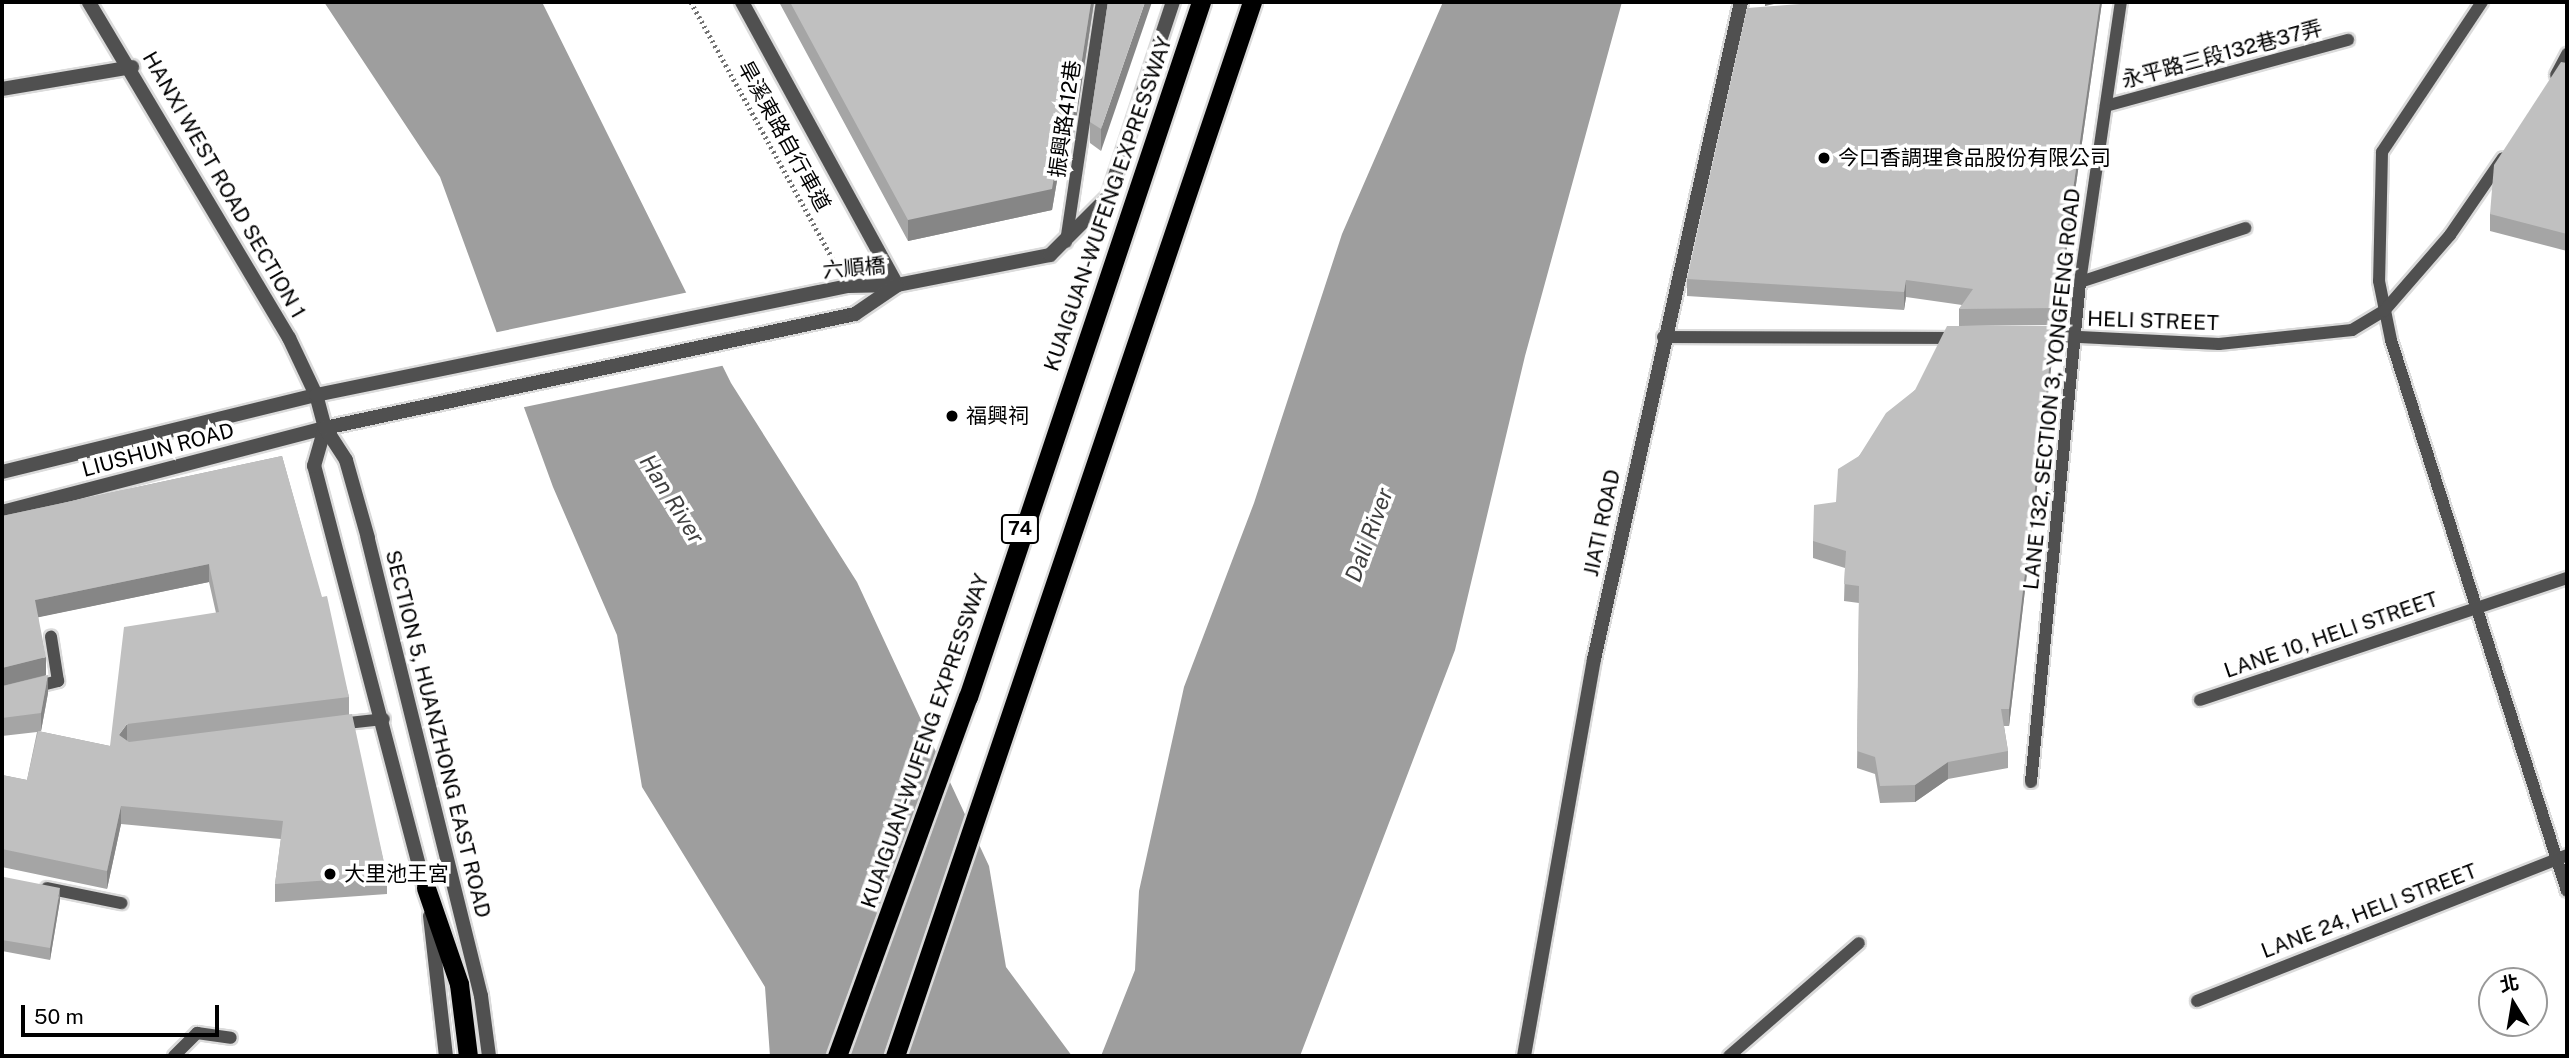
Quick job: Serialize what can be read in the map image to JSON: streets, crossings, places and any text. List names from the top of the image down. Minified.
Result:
{"streets":{"highway":["KUAIGUAN-WUFENG EXPRESSWAY","74"],"street":["HANXI WEST ROAD SECTION 1","六順橋","LIUSHUN ROAD","JIATI ROAD","SECTION 5, HUANZHONG EAST ROAD"],"lane":["永平路三段132巷37弄","振興路412巷","HELI STREET","LANE 132, SECTION 3, YONGFENG ROAD","LANE 10, HELI STREET","LANE 24, HELI STREET"],"path":["旱溪東路自行車道"]},"crossings":[["永平路三段132巷37弄","LANE 132, SECTION 3, YONGFENG ROAD"],["旱溪東路自行車道","六順橋"],["HANXI WEST ROAD SECTION 1","六順橋"],["HANXI WEST ROAD SECTION 1","LIUSHUN ROAD"],["HANXI WEST ROAD SECTION 1","SECTION 5, HUANZHONG EAST ROAD"],["六順橋","LIUSHUN ROAD"],["六順橋","SECTION 5, HUANZHONG EAST ROAD"],["HELI STREET","LANE 132, SECTION 3, YONGFENG ROAD"],["LIUSHUN ROAD","SECTION 5, HUANZHONG EAST ROAD"]],"water":["Han River","Dali River"],"places":["今口香調理食品股份有限公司","福興祠","大里池王宮"],"scale_bar":"50 m","north":"top"}
